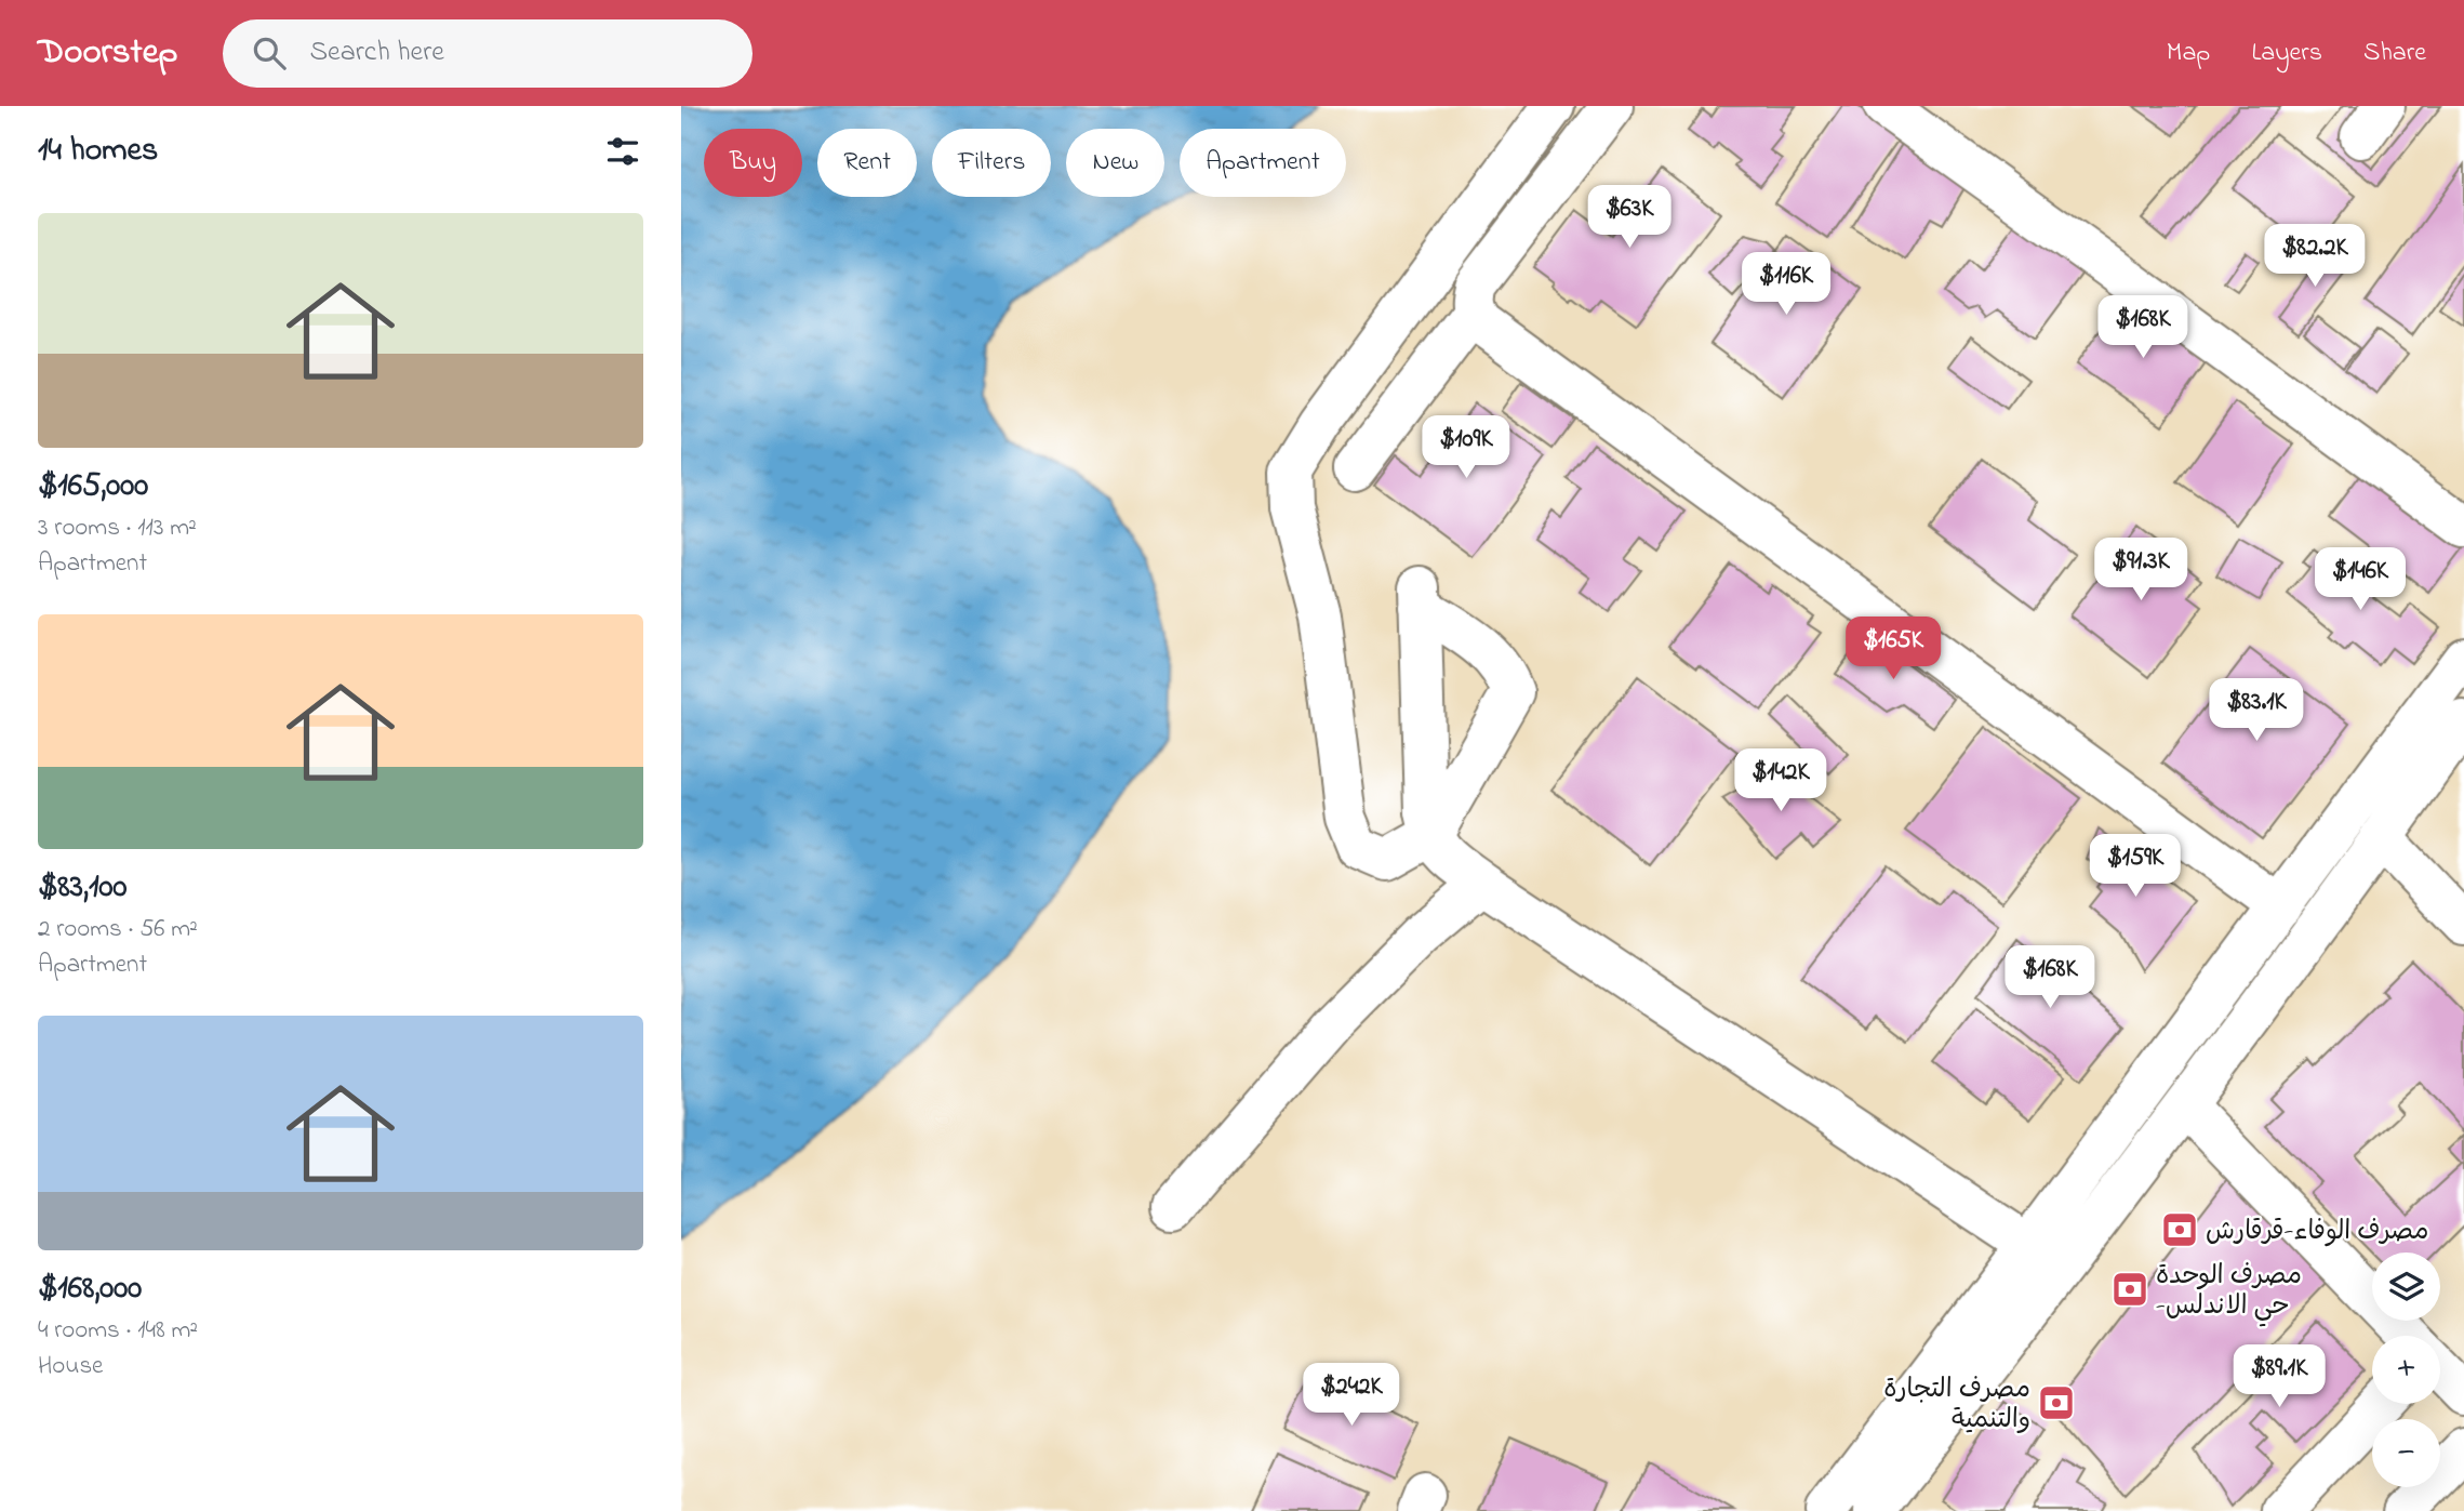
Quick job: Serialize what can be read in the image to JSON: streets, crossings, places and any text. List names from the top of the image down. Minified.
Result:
{"places":{"bank":["مصرف الوفاء-قرقارش","مصرف الوحدة -حي الاندلس","مصرف التجارة والتنمية"]},"page":{"header":"Doorstep","search":"Search here","nav":["Map","Layers","Share"],"heading":"14 homes","chip":["Buy","Rent","Filters","New","Apartment"],"price":["$63K","$82.2K","$116K","$168K","$109K","$91.3K","$146K","$165K","$83.1K","$142K","$159K","$168K","$89.1K","$242K"],"list":[{"name":"$165,000","note":"3 rooms · 113 m² · Apartment"},{"name":"$83,100","note":"2 rooms · 56 m² · Apartment"},{"name":"$168,000","note":"4 rooms · 148 m² · House"}],"map_buttons":["+","−"]}}
